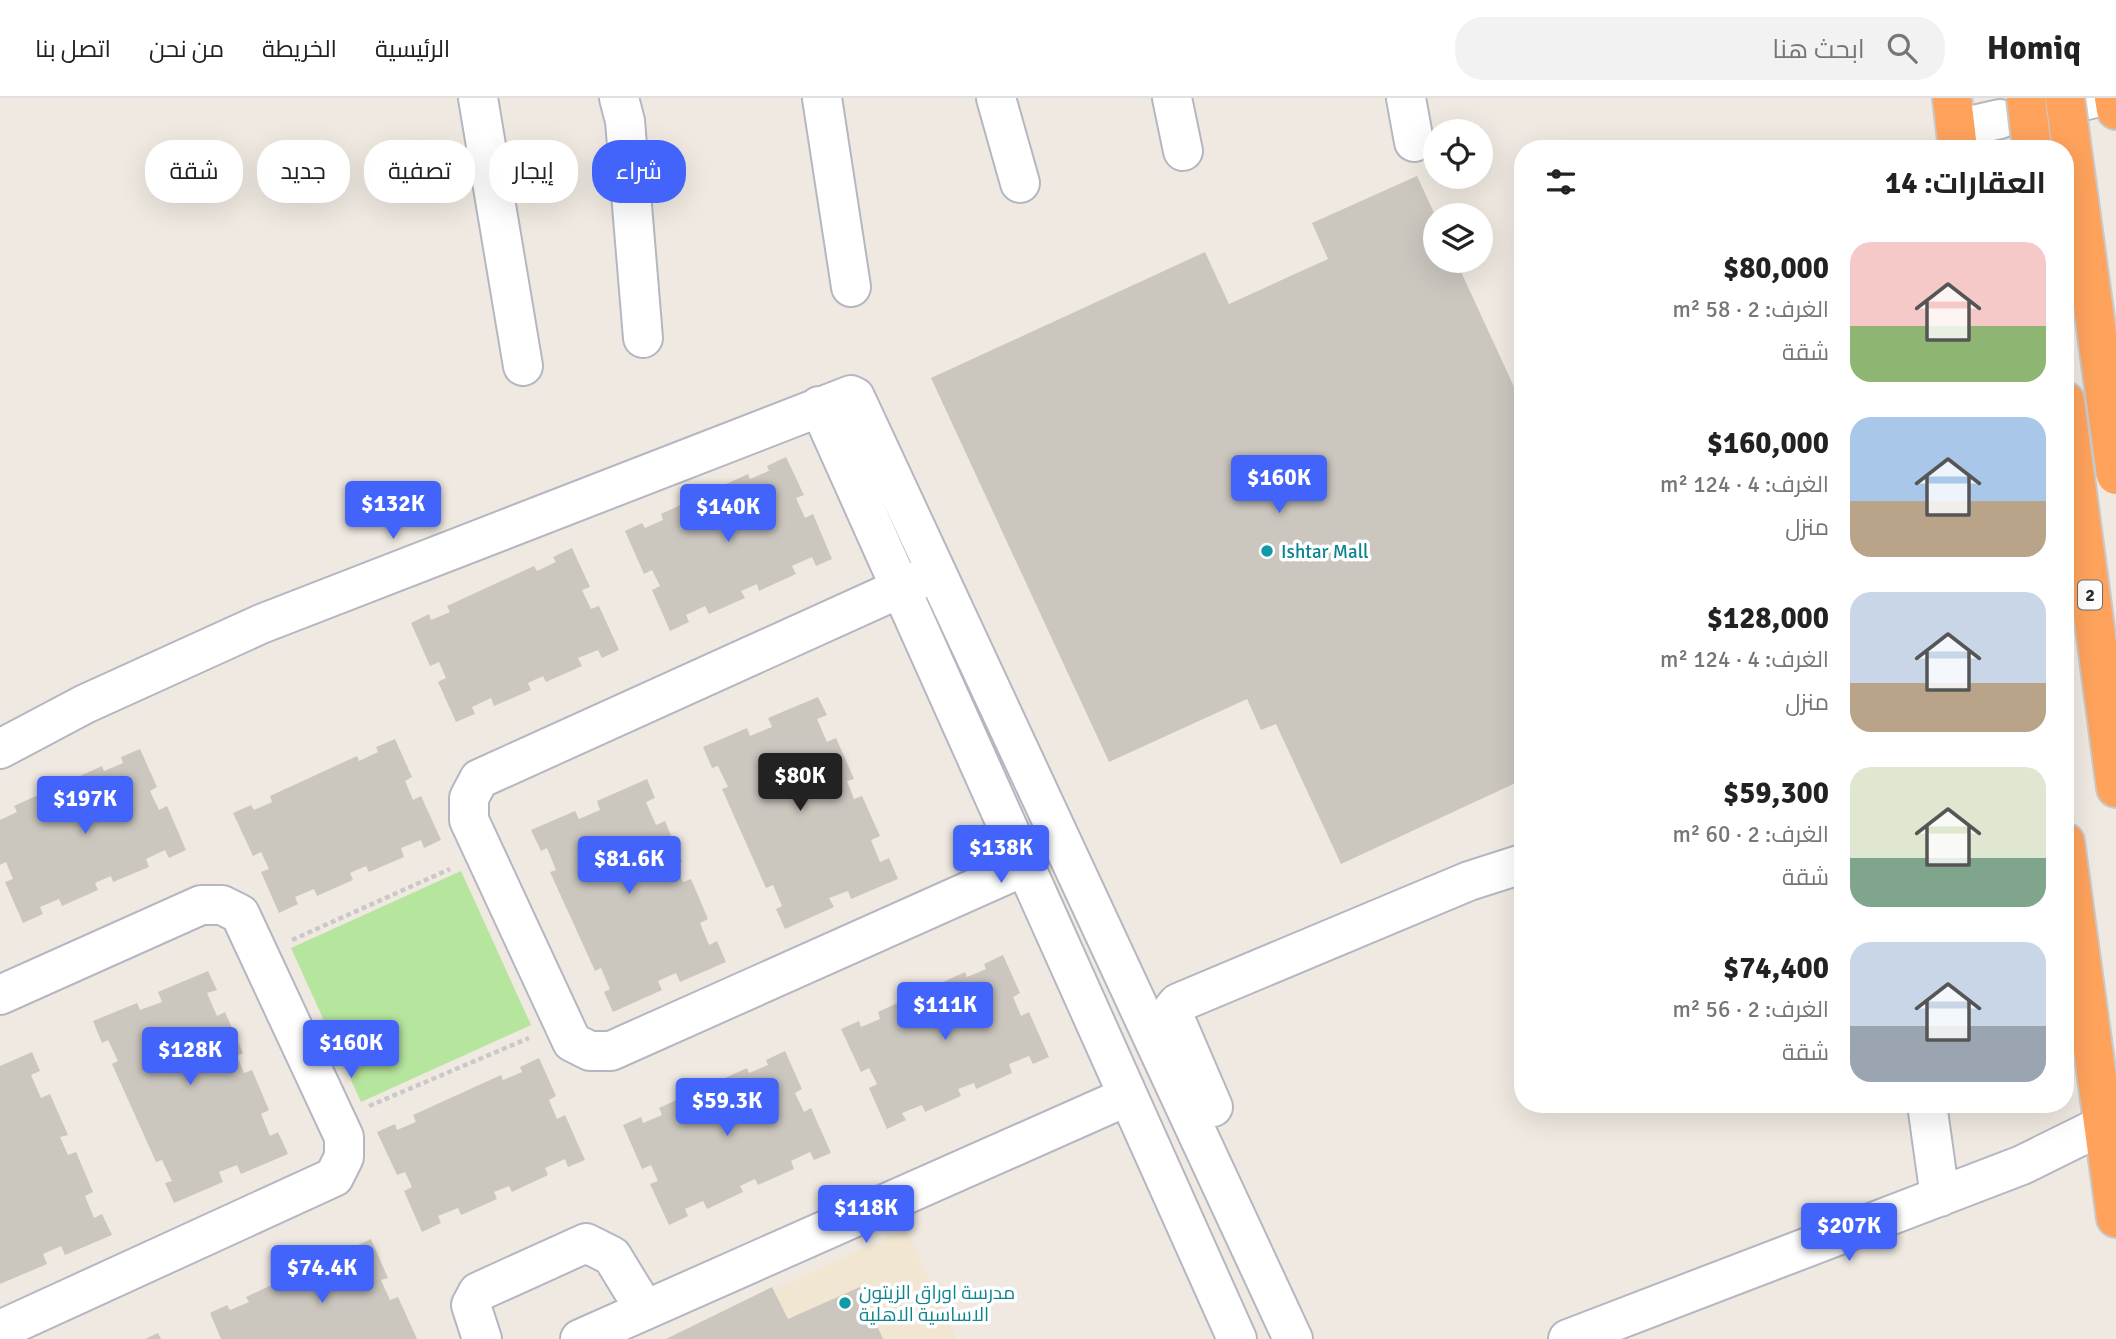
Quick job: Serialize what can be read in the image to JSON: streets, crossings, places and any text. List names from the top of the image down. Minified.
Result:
{"streets":{"highway":["2"]},"places":["Ishtar Mall","مدرسة اوراق الزيتون الاساسية الاهلية"],"page":{"header":"Homiq","search":"ابحث هنا","nav":["الرئيسية","الخريطة","من نحن","اتصل بنا"],"chip":["شراء","إيجار","تصفية","جديد","شقة"],"heading":"العقارات: 14","list":[{"name":"$80,000","note":"الغرف: 2 · 58 m² · شقة"},{"name":"$160,000","note":"الغرف: 4 · 124 m² · منزل"},{"name":"$128,000","note":"الغرف: 4 · 124 m² · منزل"},{"name":"$59,300","note":"الغرف: 2 · 60 m² · شقة"},{"name":"$74,400","note":"الغرف: 2 · 56 m² · شقة"}],"price":["$160K","$132K","$140K","$80K","$197K","$138K","$81.6K","$111K","$160K","$128K","$59.3K","$118K","$207K","$74.4K"]}}
